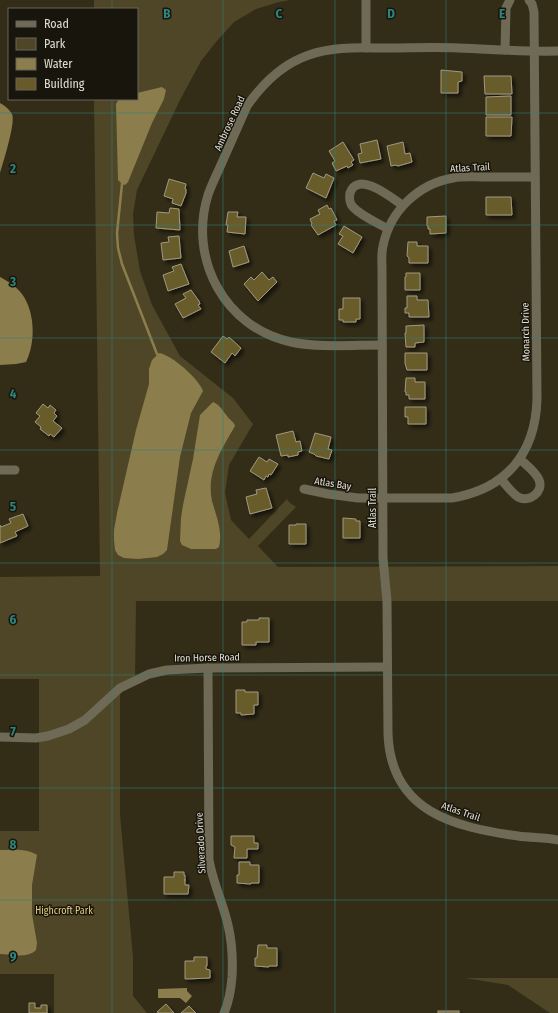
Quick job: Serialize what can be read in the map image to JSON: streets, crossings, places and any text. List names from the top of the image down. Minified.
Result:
{"streets":{"street":["Ambrose Road","Atlas Trail","Monarch Drive","Atlas Bay","Iron Horse Road","Silverado Drive"]},"crossings":[["Ambrose Road","Atlas Trail"],["Ambrose Road","Monarch Drive"],["Atlas Trail","Monarch Drive"],["Atlas Trail","Atlas Bay"],["Atlas Trail","Iron Horse Road"],["Monarch Drive","Atlas Bay"],["Iron Horse Road","Silverado Drive"]],"parks":["Highcroft Park"],"legend":["Road","Park","Water","Building"],"grid":{"columns":["B","C","D","E"],"rows":["2","3","4","5","6","7","8","9"]}}
